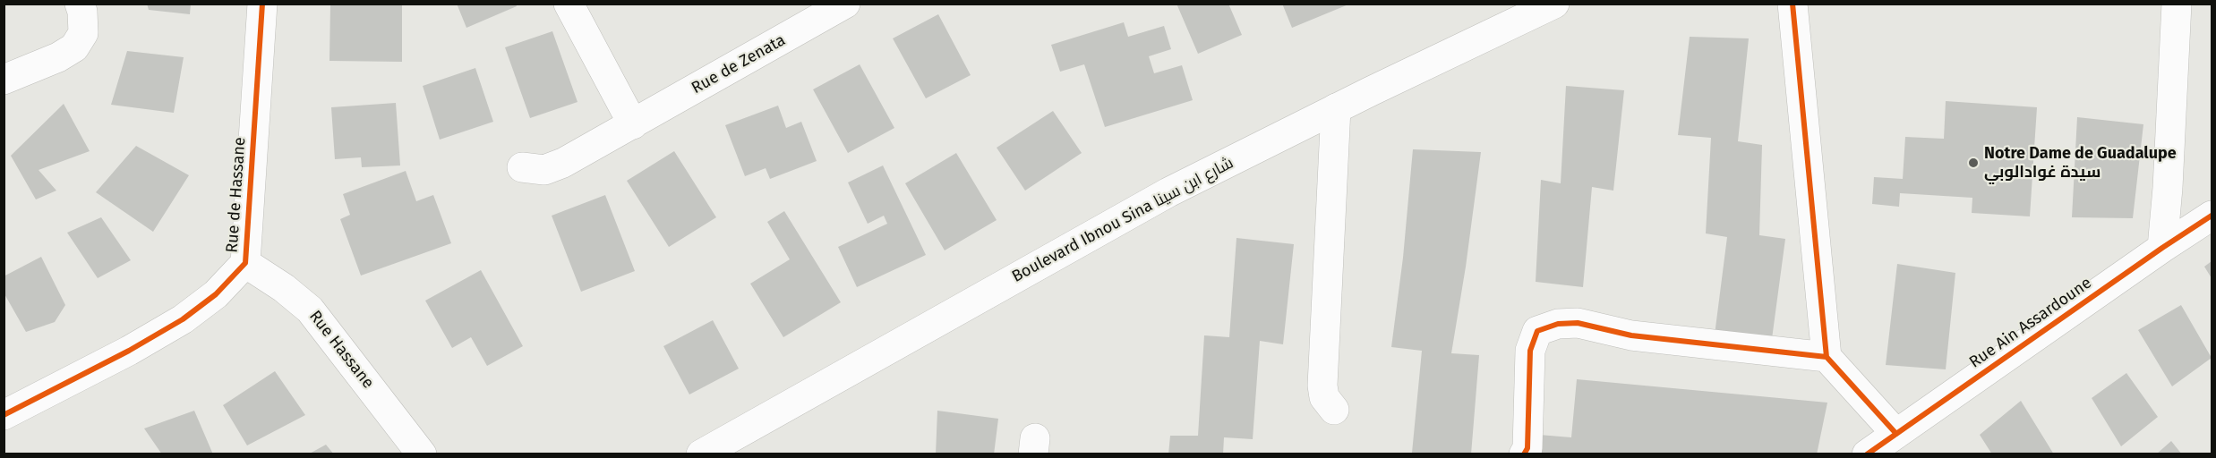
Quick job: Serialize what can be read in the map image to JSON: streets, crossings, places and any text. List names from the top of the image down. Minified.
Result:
{"streets":{"street":["Rue de Zenata","Rue de Hassane","Boulevard Ibnou Sina شارع ابن سينا","Rue Ain Assardoune","Rue Hassane"]},"crossings":[["Rue de Hassane","Rue Hassane"]],"places":["Notre Dame de Guadalupe سيدة غوادالوبي"]}
